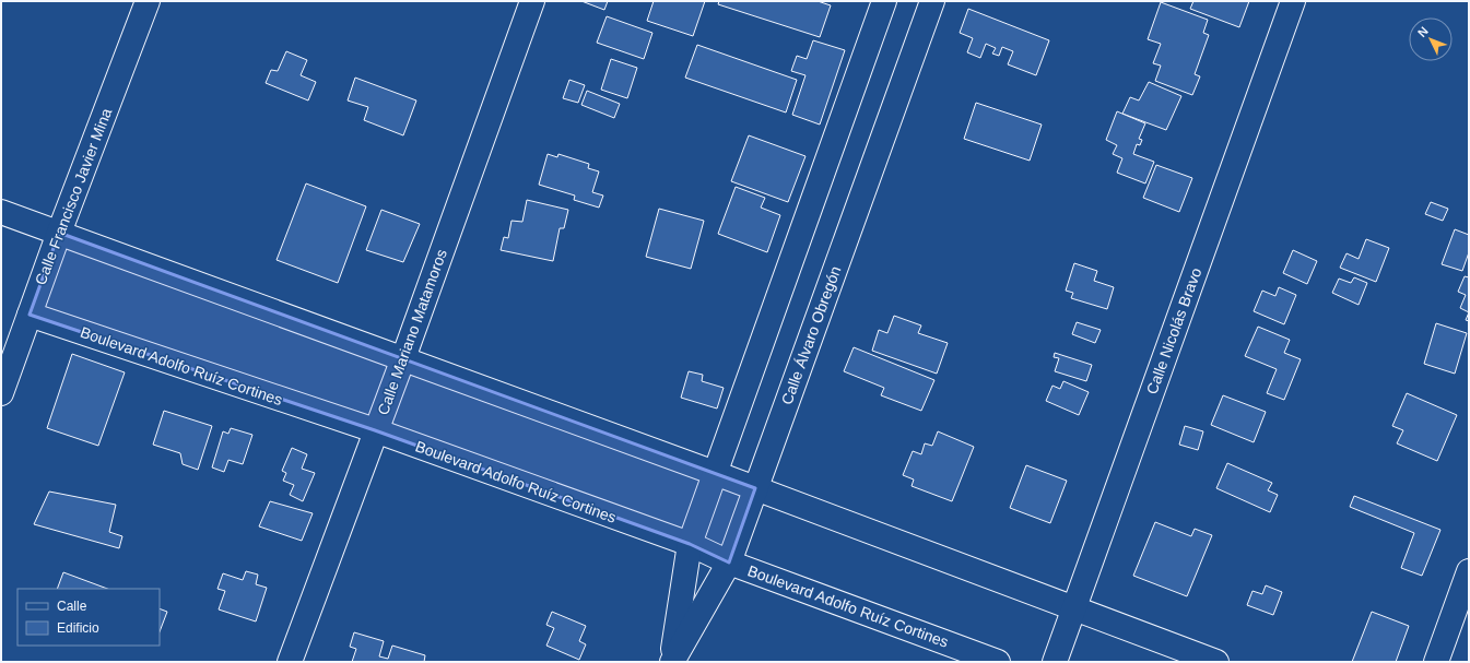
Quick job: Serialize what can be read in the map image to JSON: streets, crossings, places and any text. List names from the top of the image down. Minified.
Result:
{"streets":{"street":["Calle Francisco Javier Mina","Calle Nicolás Bravo","Calle Mariano Matamoros","Calle Álvaro Obregón","Boulevard Adolfo Ruíz Cortines"]},"crossings":[["Calle Francisco Javier Mina","Boulevard Adolfo Ruíz Cortines"],["Calle Mariano Matamoros","Boulevard Adolfo Ruíz Cortines"],["Calle Álvaro Obregón","Boulevard Adolfo Ruíz Cortines"]],"legend":["Calle","Edificio"],"north":"top left"}
